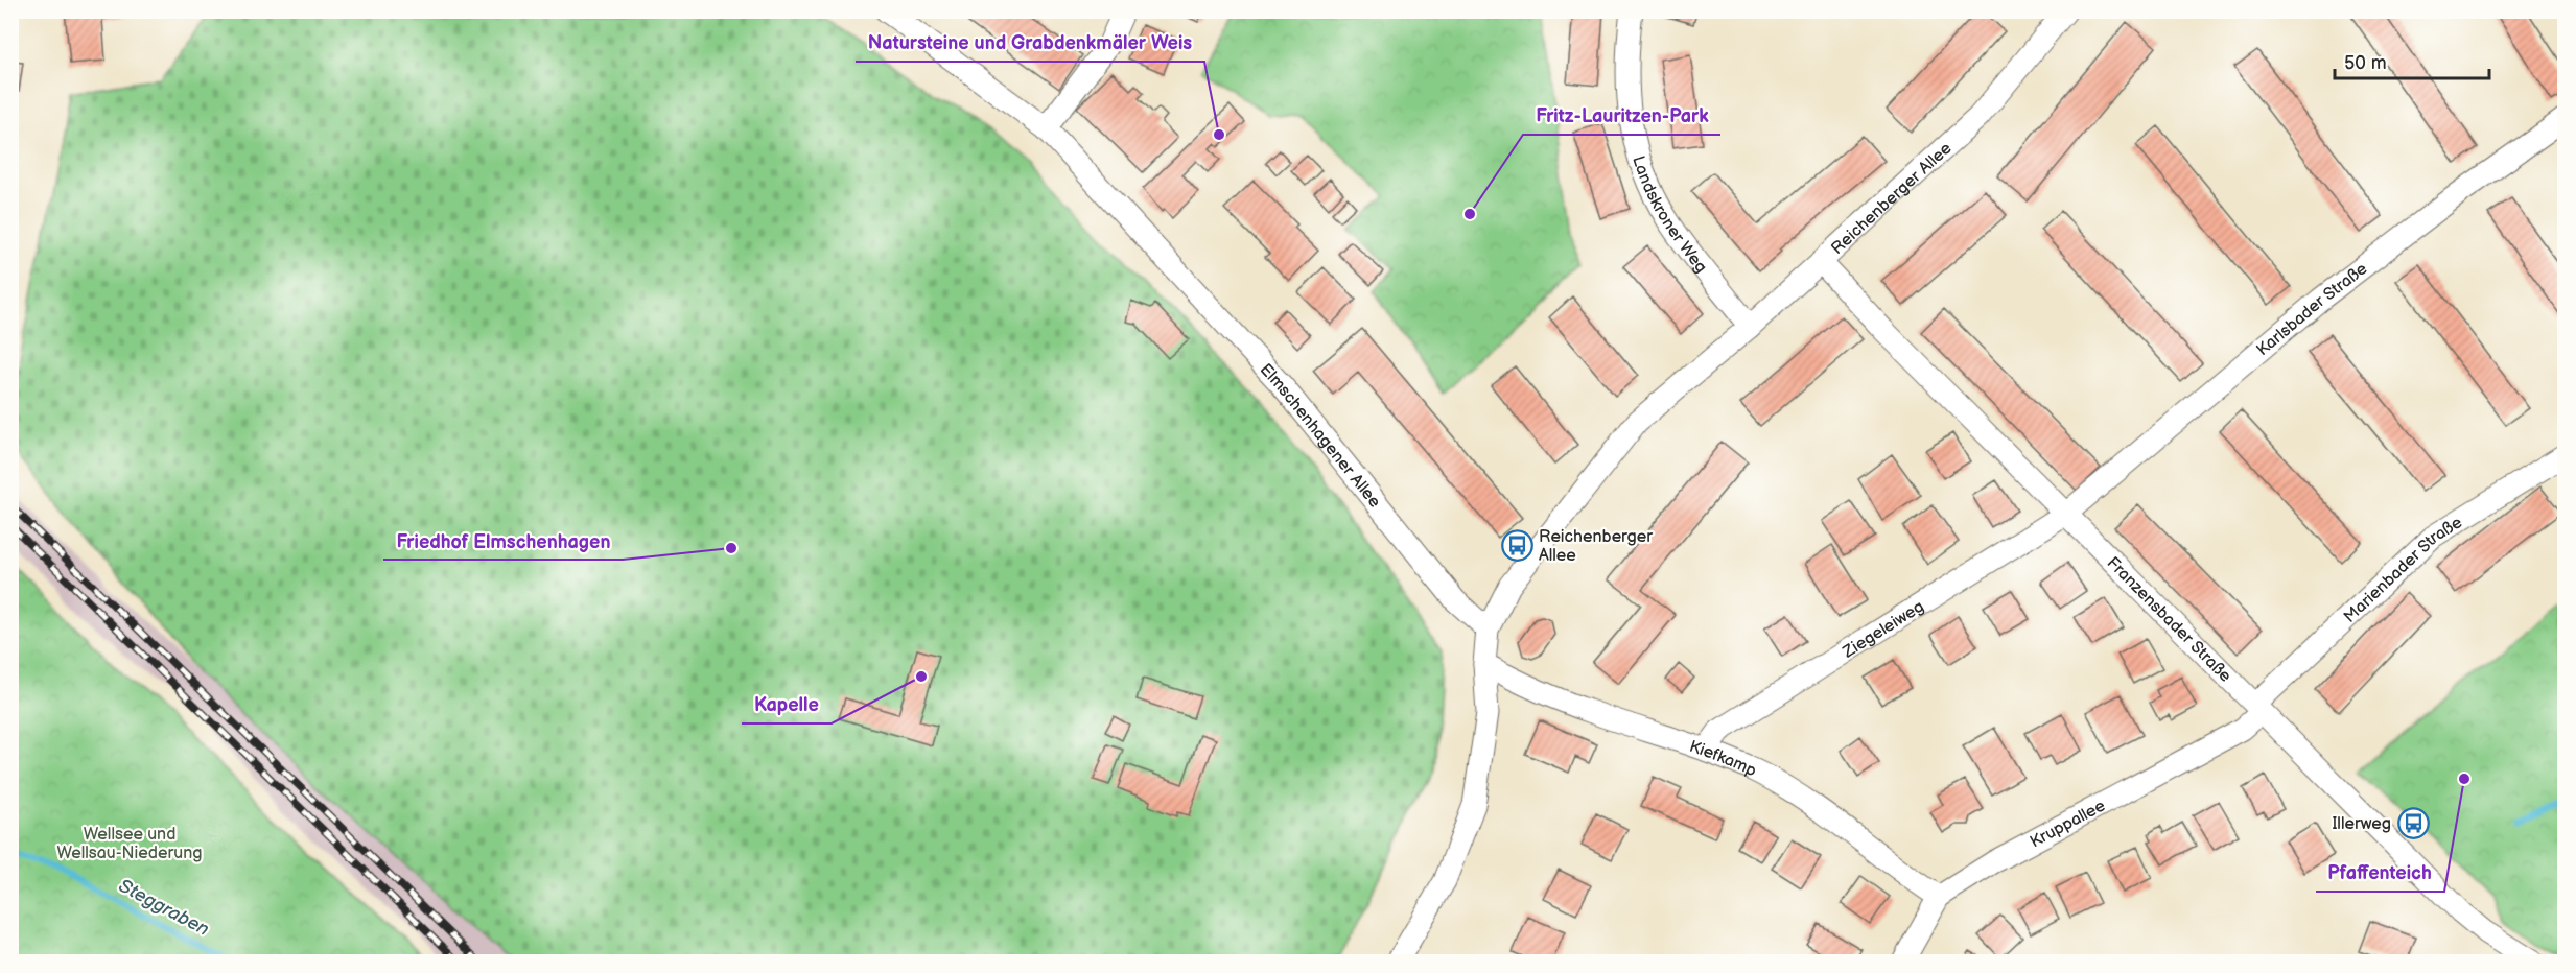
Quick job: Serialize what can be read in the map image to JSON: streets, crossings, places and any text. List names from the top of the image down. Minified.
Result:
{"streets":{"street":["Reichenberger Allee","Landskroner Weg","Karlsbader Straße","Elmschenhagener Allee","Marienbader Straße","Franzensbader Straße","Ziegeleiweg","Kiefkamp","Kruppallee"]},"crossings":[["Reichenberger Allee","Landskroner Weg"],["Reichenberger Allee","Elmschenhagener Allee"],["Reichenberger Allee","Franzensbader Straße"],["Karlsbader Straße","Franzensbader Straße"],["Karlsbader Straße","Ziegeleiweg"],["Marienbader Straße","Franzensbader Straße"],["Marienbader Straße","Kruppallee"],["Franzensbader Straße","Ziegeleiweg"],["Franzensbader Straße","Kruppallee"],["Ziegeleiweg","Kiefkamp"],["Kiefkamp","Kruppallee"]],"water":["Steggraben"],"parks":["Wellsee und Wellsau-Niederung"],"places":{"other":["Natursteine und Grabdenkmäler Weis","Fritz-Lauritzen-Park","Friedhof Elmschenhagen","Kapelle","Pfaffenteich"],"bus stop":["Reichenberger Allee","Illerweg"]},"scale_bar":"50 m"}
